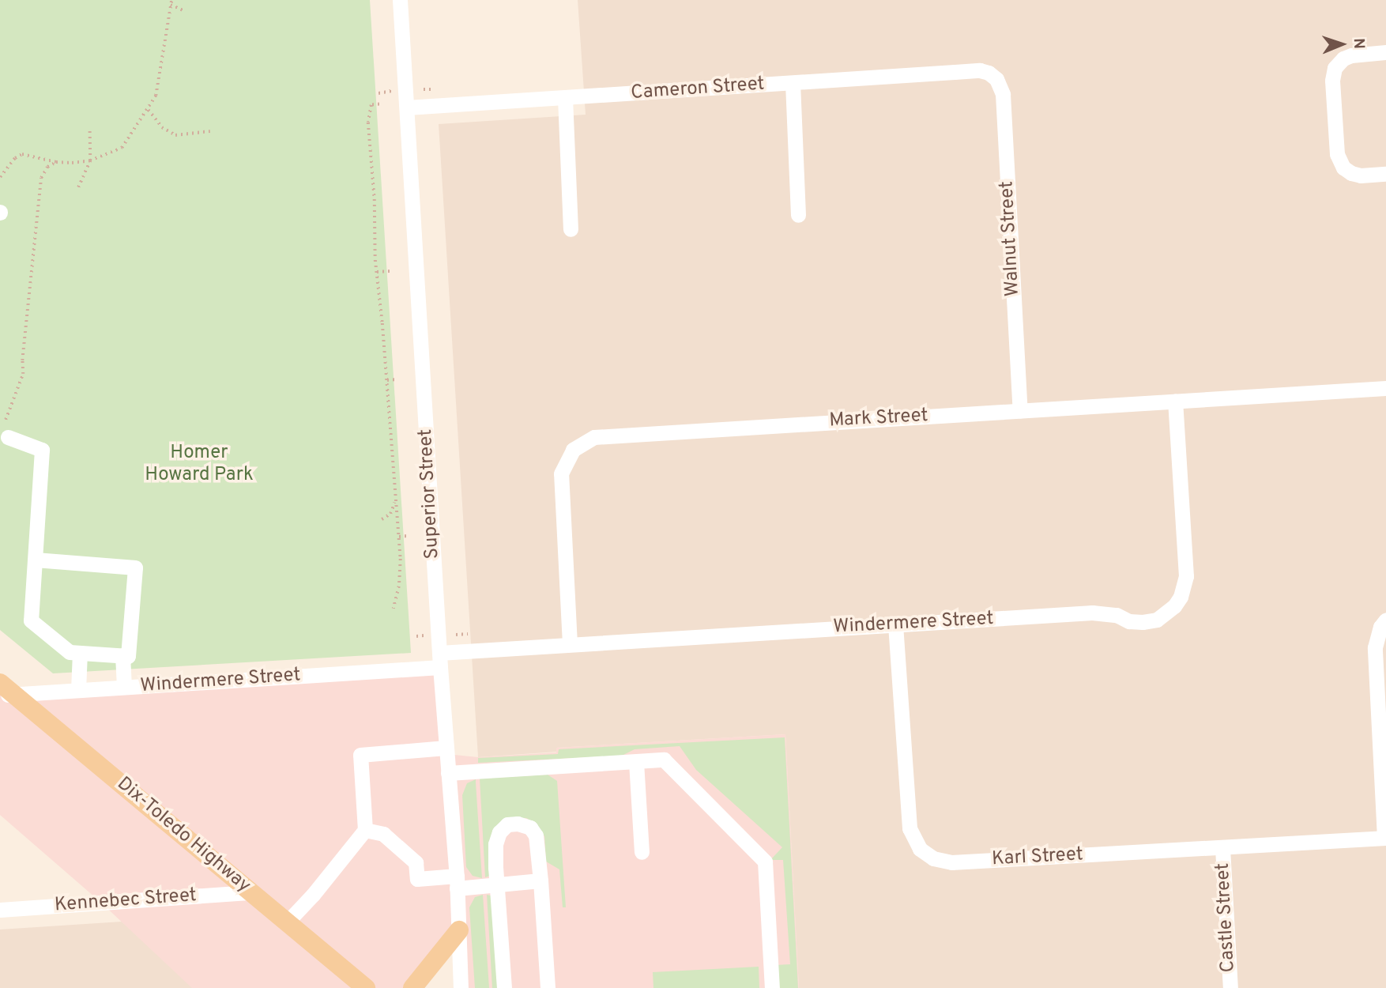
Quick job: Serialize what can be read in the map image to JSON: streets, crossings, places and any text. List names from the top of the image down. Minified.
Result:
{"streets":{"main road":["Dix-Toledo Highway"],"street":["Cameron Street","Walnut Street","Mark Street","Superior Street","Windermere Street","Karl Street","Kennebec Street","Castle Street"]},"crossings":[["Cameron Street","Walnut Street"],["Cameron Street","Superior Street"],["Walnut Street","Mark Street"],["Mark Street","Windermere Street"],["Superior Street","Windermere Street"],["Windermere Street","Dix-Toledo Highway"],["Windermere Street","Karl Street"],["Dix-Toledo Highway","Kennebec Street"],["Karl Street","Castle Street"]],"parks":["Homer Howard Park"],"north":"right"}
